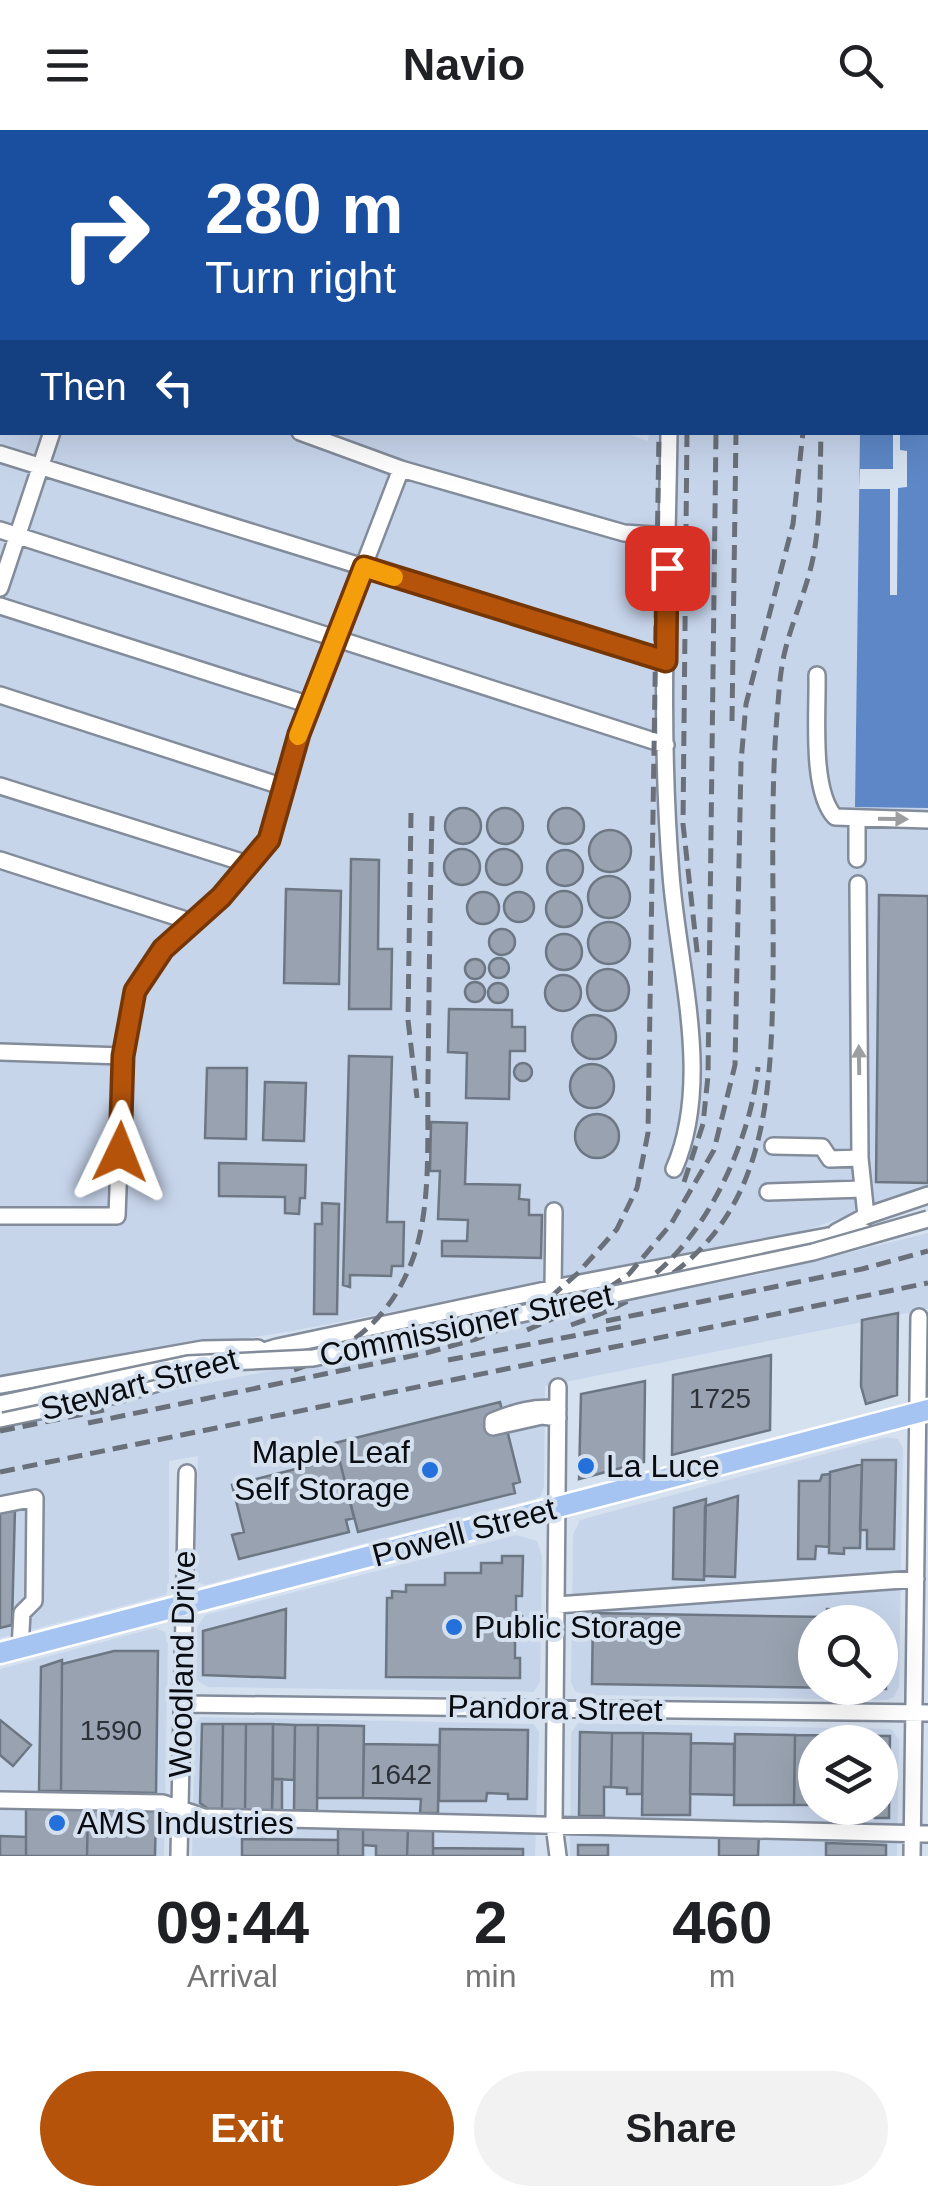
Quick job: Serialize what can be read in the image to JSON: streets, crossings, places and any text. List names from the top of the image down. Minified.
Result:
{"streets":{"main road":["Powell Street"],"street":["Commissioner Street","Stewart Street","Woodland Drive","Pandora Street"]},"crossings":[["Commissioner Street","Stewart Street"],["Powell Street","Woodland Drive"],["Woodland Drive","Pandora Street"]],"places":["La Luce","Maple Leaf Self Storage","Public Storage","AMS Industries"],"house_numbers":["1725","1590","1642"],"page":{"header":"Navio","turn":["280 m","Turn right"],"then":"Then","eta":["09:44","Arrival","2","min","460","m"],"buttons":["Exit","Share"]}}
